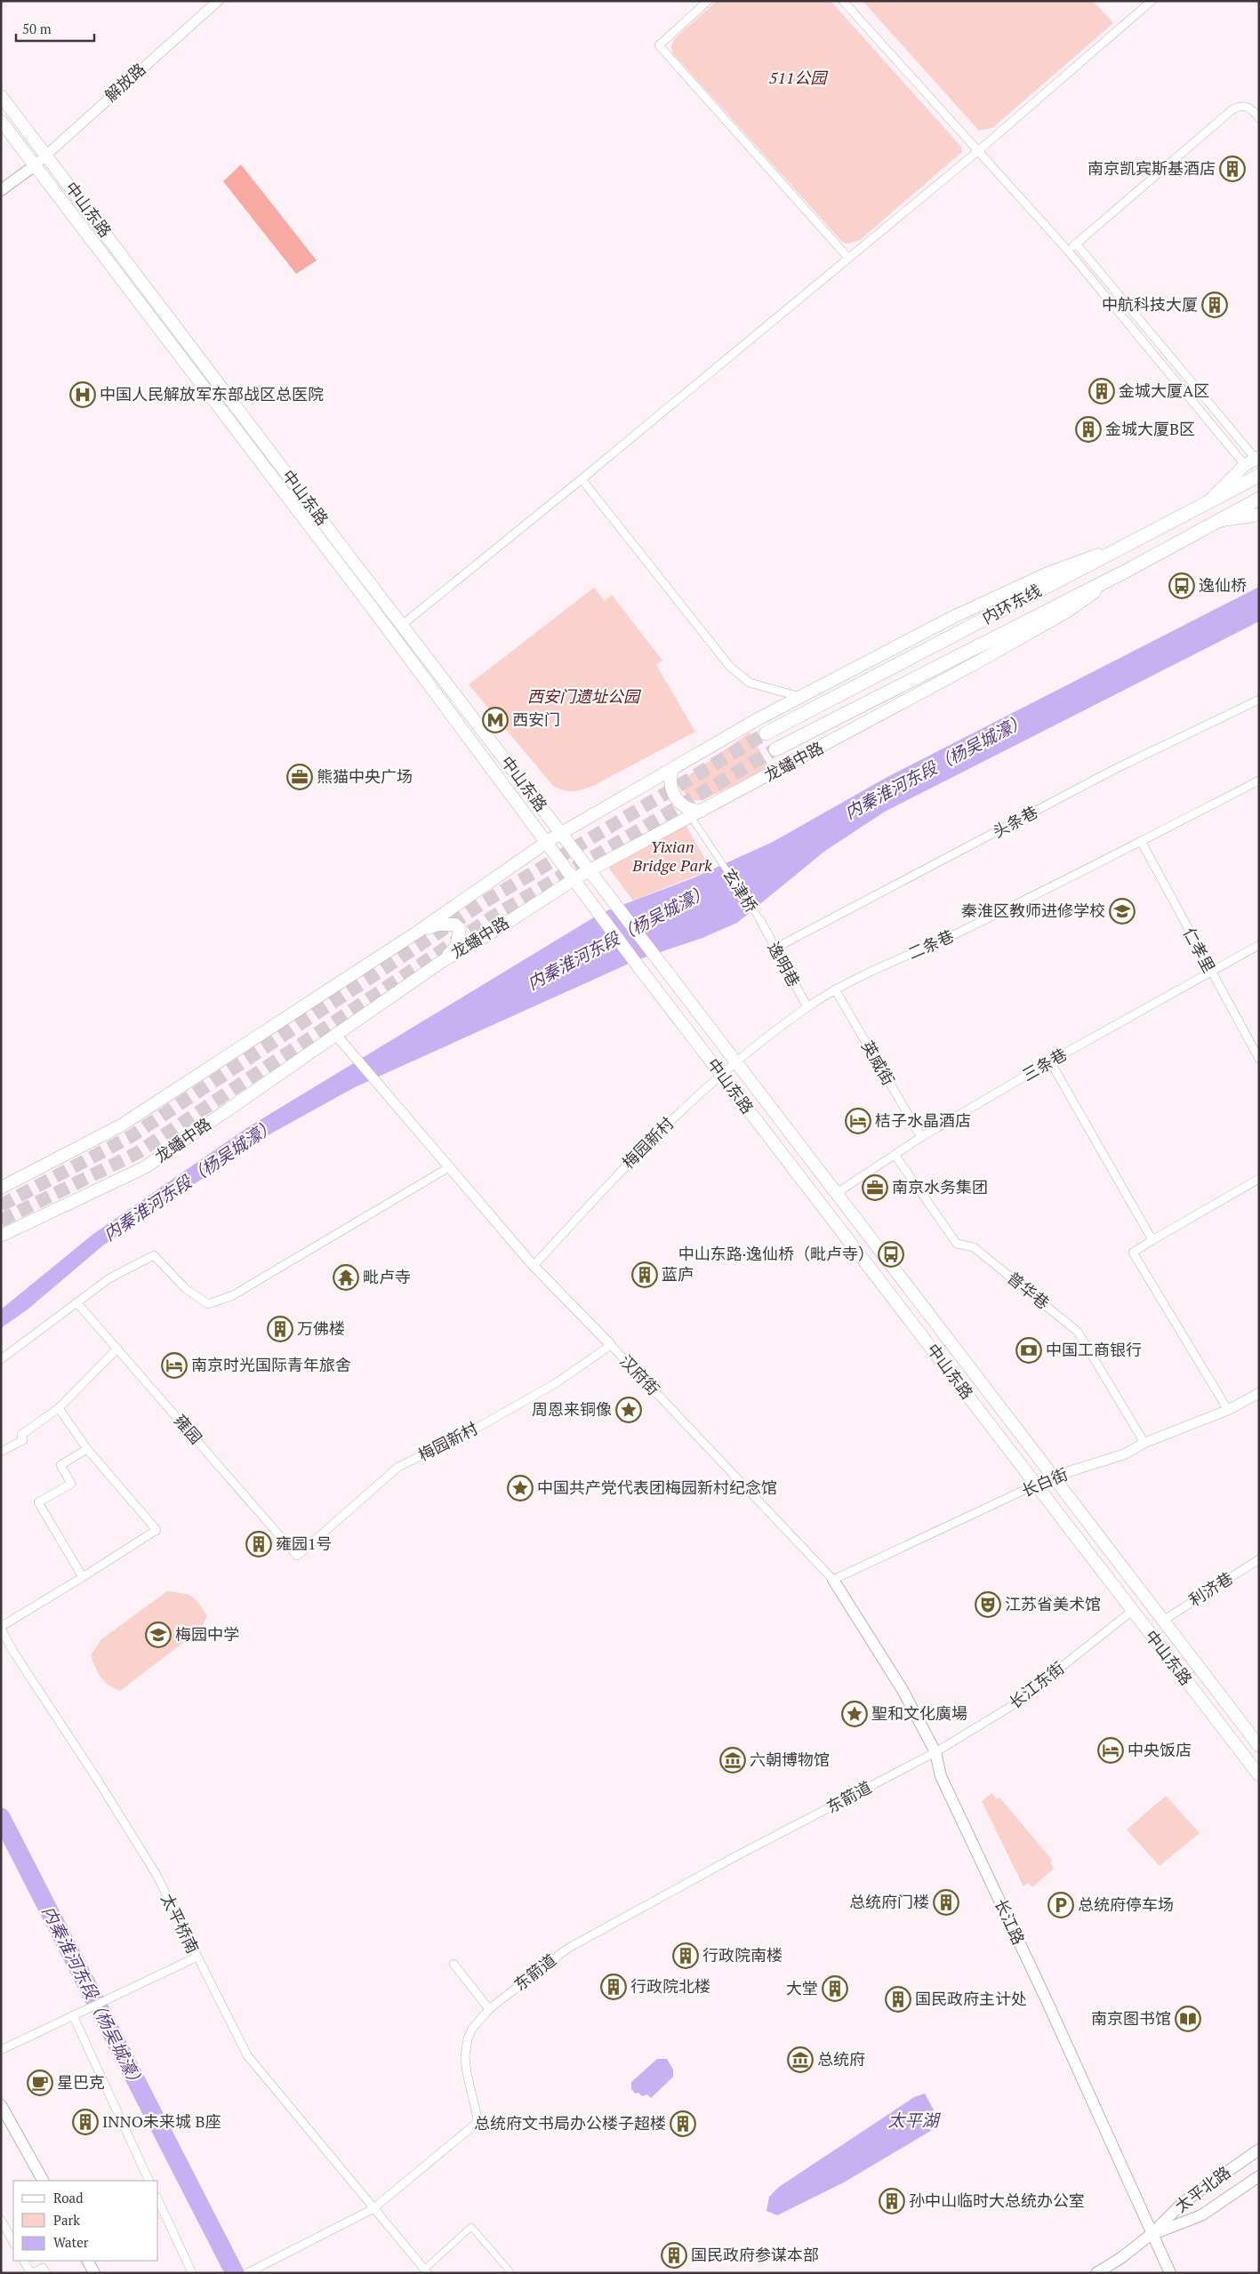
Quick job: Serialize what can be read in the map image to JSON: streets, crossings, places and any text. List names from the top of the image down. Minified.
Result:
{"streets":{"highway":["内环东线"],"main road":["中山东路","龙蟠中路","长江路","太平北路"],"street":["解放路","头条巷","玄津桥","二条巷","仁孝里","逸明巷","英威街","三条巷","梅园新村","普华巷","汉府街","雍园","长白街","利济巷","长江东街","东箭道","太平桥南"]},"crossings":[["解放路","中山东路"],["中山东路","龙蟠中路"],["中山东路","二条巷"],["中山东路","三条巷"],["中山东路","梅园新村"],["中山东路","长白街"],["中山东路","利济巷"],["中山东路","长江东街"],["内环东线","龙蟠中路"],["龙蟠中路","玄津桥"],["龙蟠中路","汉府街"],["头条巷","逸明巷"],["玄津桥","逸明巷"],["二条巷","仁孝里"],["二条巷","逸明巷"],["二条巷","英威街"],["二条巷","梅园新村"],["仁孝里","三条巷"],["英威街","三条巷"],["三条巷","普华巷"],["梅园新村","汉府街"],["梅园新村","雍园"],["普华巷","长白街"],["汉府街","长白街"],["汉府街","长江路"],["长白街","长江路"],["长江东街","东箭道"],["长江东街","长江路"],["东箭道","长江路"],["东箭道","太平桥南"],["长江路","太平北路"]],"water":["内秦淮河东段（杨吴城濠）","太平湖"],"parks":["511公园","西安门遗址公园","Yixian Bridge Park"],"places":{"building":["南京凯宾斯基酒店","中航科技大厦","金城大厦A区","金城大厦B区","蓝庐","万佛楼","雍园1号","总统府门楼","行政院南楼","行政院北楼","大堂","国民政府主计处","INNO未来城 B座","总统府文书局办公楼子超楼","孙中山临时大总统办公室","国民政府参谋本部"],"hospital":["中国人民解放军东部战区总医院"],"bus stop":["逸仙桥","中山东路·逸仙桥（毗卢寺）"],"metro station":["西安门"],"office":["熊猫中央广场","南京水务集团"],"school or university":["秦淮区教师进修学校","梅园中学"],"hotel":["桔子水晶酒店","南京时光国际青年旅舍","中央饭店"],"temple":["毗卢寺"],"bank":["中国工商银行"],"place":["周恩来铜像","中国共产党代表团梅园新村纪念馆","聖和文化廣場"],"theatre":["江苏省美术馆"],"museum":["六朝博物馆","总统府"],"parking":["总统府停车场"],"library":["南京图书馆"],"cafe":["星巴克"]},"legend":["Road","Park","Water"],"scale_bar":"50 m"}
